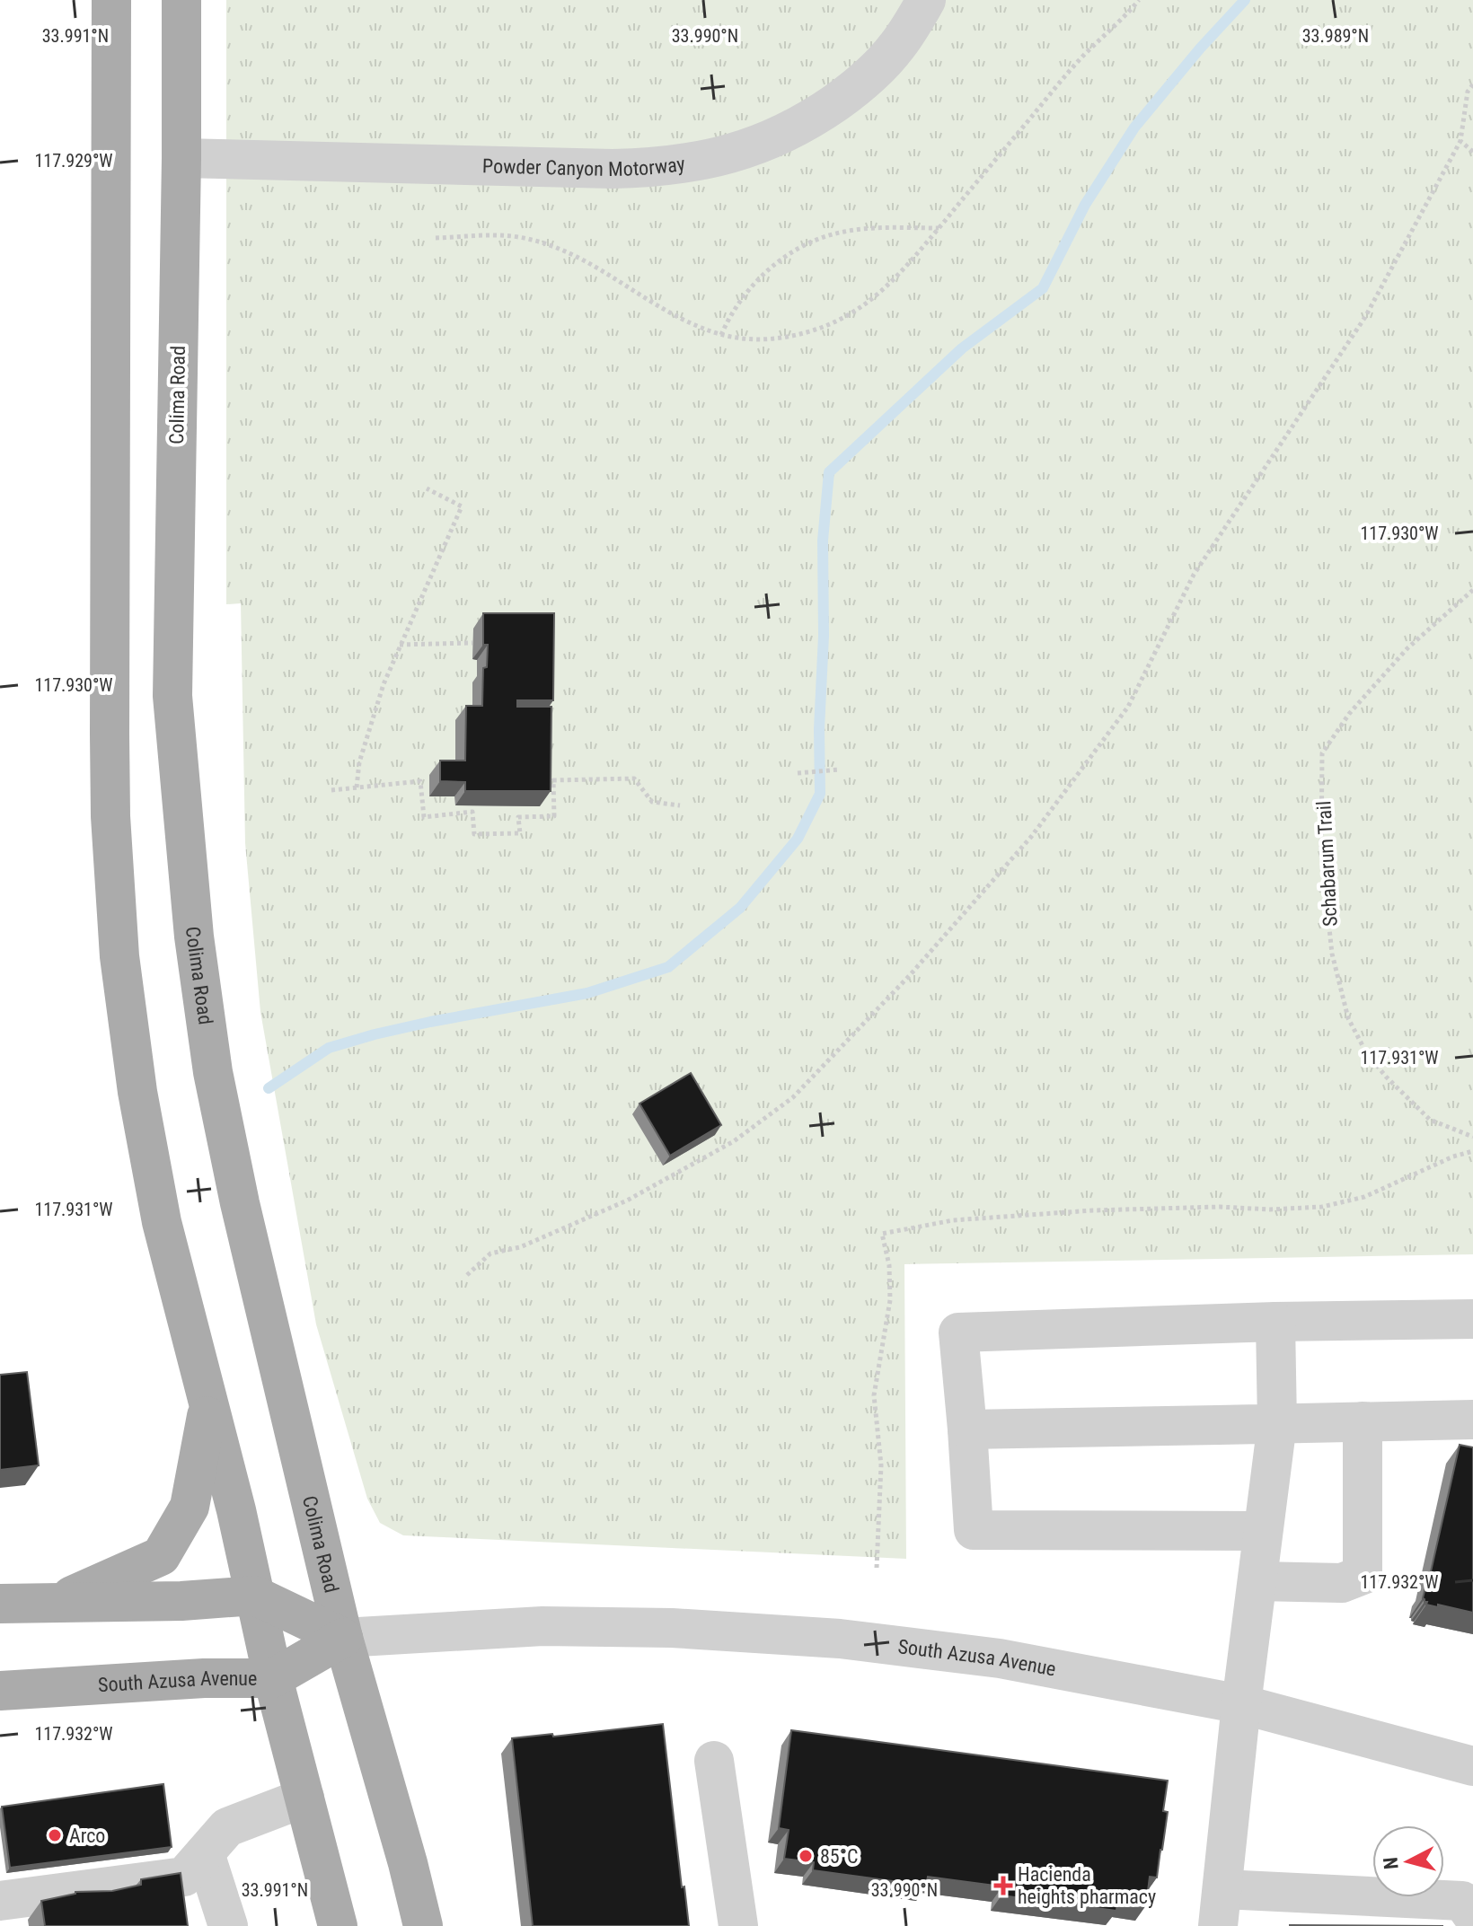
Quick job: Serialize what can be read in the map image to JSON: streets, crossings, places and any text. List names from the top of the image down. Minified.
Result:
{"streets":{"main road":["Colima Road","South Azusa Avenue"],"street":["Powder Canyon Motorway"],"path":["Schabarum Trail"]},"crossings":[["Powder Canyon Motorway","Colima Road"],["Colima Road","South Azusa Avenue"]],"places":{"other":["Arco","85°C"],"health":["Hacienda heights pharmacy"]},"north":"left","coordinates":["33.991°N","33.990°N","33.989°N","117.929°W","117.930°W","117.931°W","117.932°W"]}
